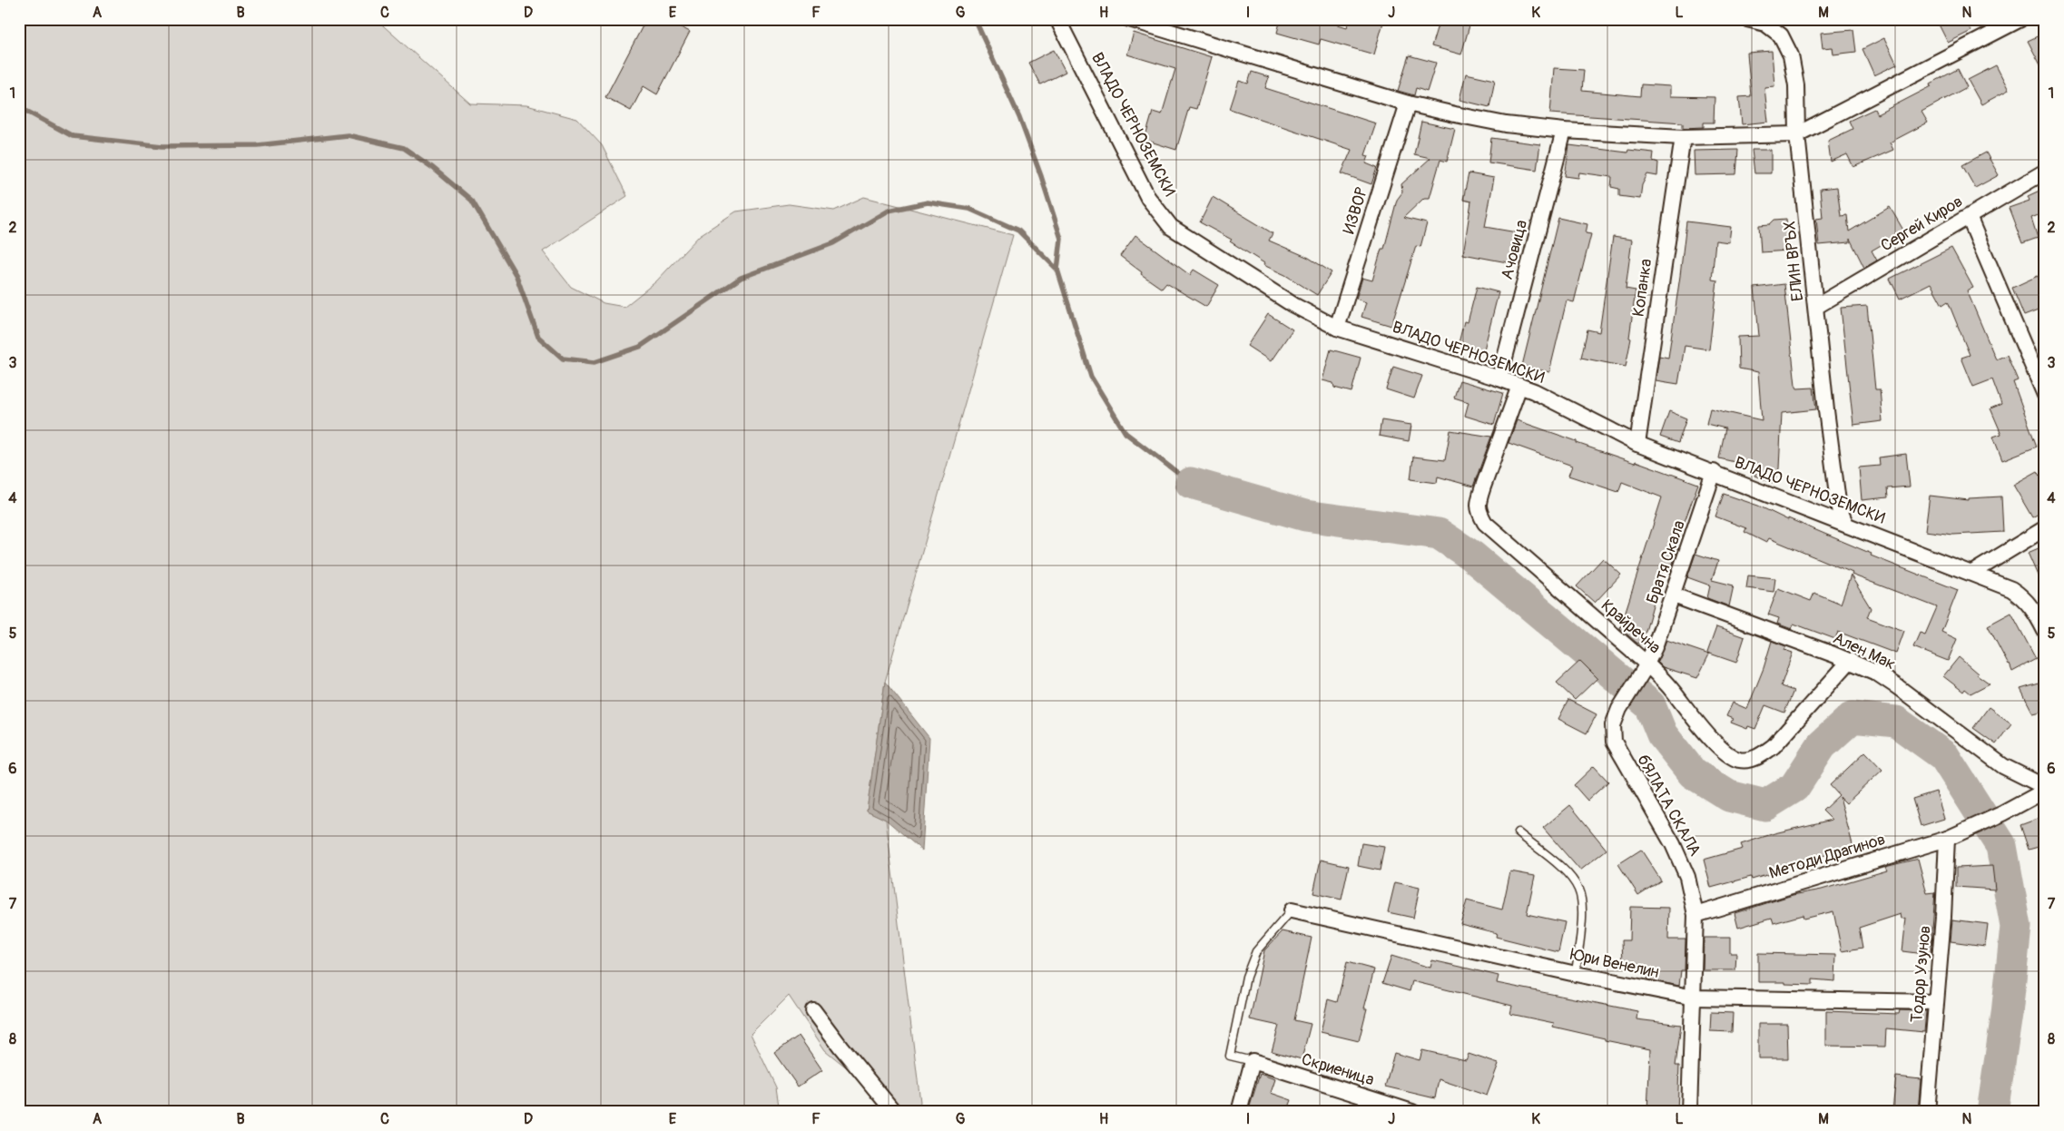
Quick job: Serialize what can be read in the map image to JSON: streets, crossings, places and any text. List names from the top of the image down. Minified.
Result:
{"streets":{"street":["ВЛАДО ЧЕРНОЗЕМСКИ","ИЗВОР","Сергей Киров","Ачовица","ЕЛИН ВРЪХ","Копанка","Братя Скала","Крайречна","Ален Мак","бЯЛАТА СКАЛА","Методи Драгинов","Юри Венелин","Тодор Узунов","Скриеница"]},"crossings":[["ВЛАДО ЧЕРНОЗЕМСКИ","ИЗВОР"],["ВЛАДО ЧЕРНОЗЕМСКИ","Ачовица"],["ВЛАДО ЧЕРНОЗЕМСКИ","ЕЛИН ВРЪХ"],["ВЛАДО ЧЕРНОЗЕМСКИ","Копанка"],["ВЛАДО ЧЕРНОЗЕМСКИ","Братя Скала"],["ВЛАДО ЧЕРНОЗЕМСКИ","Крайречна"],["Сергей Киров","ЕЛИН ВРЪХ"],["Братя Скала","Крайречна"],["Братя Скала","Ален Мак"],["Братя Скала","бЯЛАТА СКАЛА"],["Крайречна","Ален Мак"],["Ален Мак","Методи Драгинов"],["бЯЛАТА СКАЛА","Методи Драгинов"],["бЯЛАТА СКАЛА","Юри Венелин"],["Методи Драгинов","Тодор Узунов"],["Юри Венелин","Тодор Узунов"]],"grid":{"columns":["A","B","C","D","E","F","G","H","I","J","K","L","M","N"],"rows":["1","2","3","4","5","6","7","8"]}}
